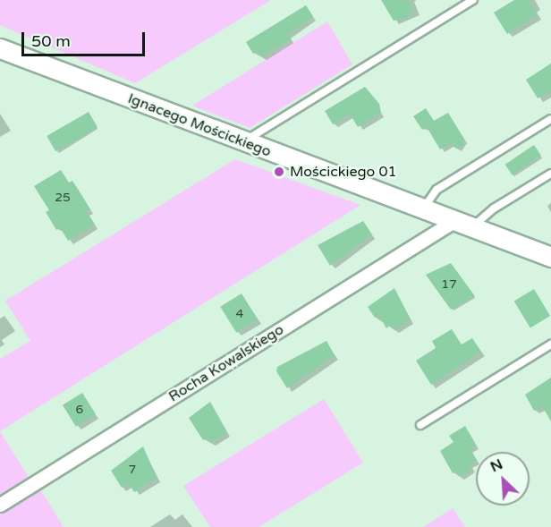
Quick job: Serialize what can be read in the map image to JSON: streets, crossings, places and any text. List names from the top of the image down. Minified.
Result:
{"streets":{"street":["Ignacego Mościckiego","Rocha Kowalskiego"]},"crossings":[["Ignacego Mościckiego","Rocha Kowalskiego"]],"places":["Mościckiego 01"],"house_numbers":["25","17","4","6","7"],"scale_bar":"50 m","north":"top left"}
